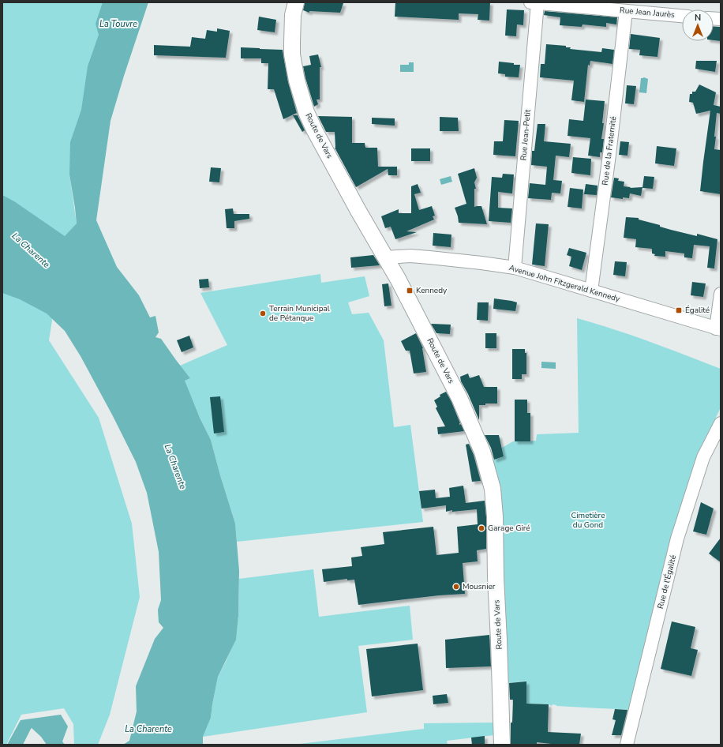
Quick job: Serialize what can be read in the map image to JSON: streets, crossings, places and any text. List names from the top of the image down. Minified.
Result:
{"streets":{"main road":["Route de Vars"],"street":["Rue Jean Jaurès","Rue Jean-Petit","Rue de la Fraternité","Avenue John Fitzgerald Kennedy","Rue de l'Égalité"]},"crossings":[["Rue Jean Jaurès","Rue Jean-Petit"],["Rue Jean Jaurès","Rue de la Fraternité"],["Rue Jean-Petit","Avenue John Fitzgerald Kennedy"],["Route de Vars","Avenue John Fitzgerald Kennedy"],["Rue de la Fraternité","Avenue John Fitzgerald Kennedy"]],"water":["La Touvre","La Charente"],"parks":["Cimetière du Gond"],"places":{"transit":["Kennedy","Égalité"],"other":["Terrain Municipal de Pétanque","Garage Giré","Mousnier"]},"north":"top"}
